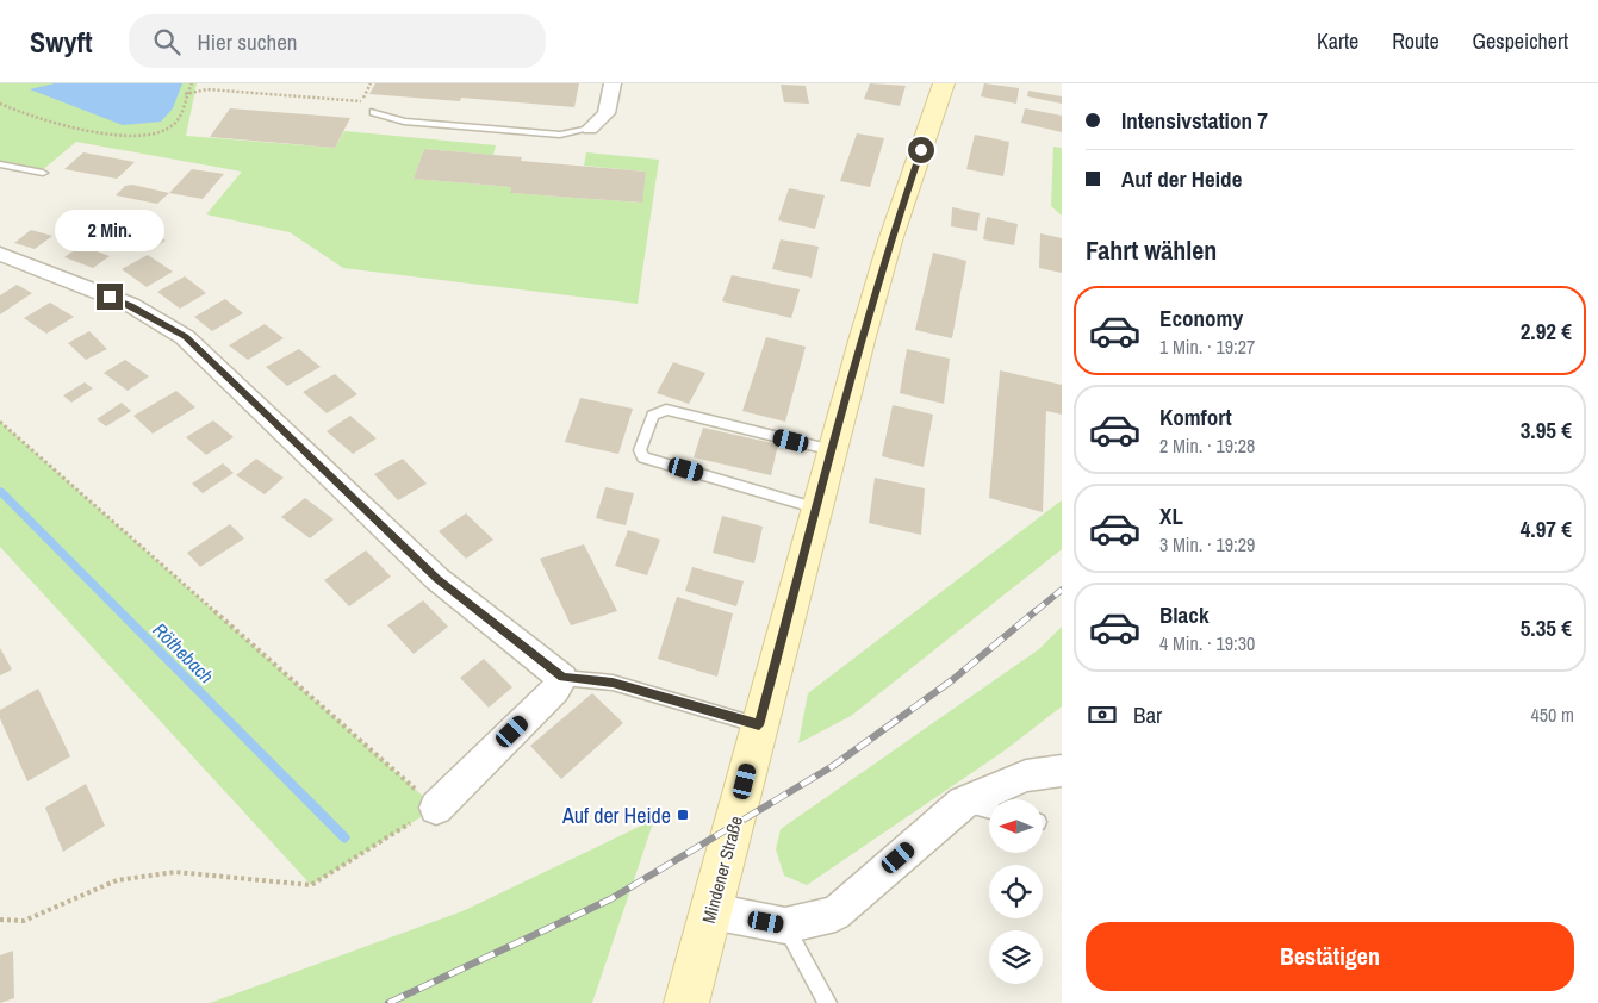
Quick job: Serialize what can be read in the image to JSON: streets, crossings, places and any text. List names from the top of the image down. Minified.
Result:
{"streets":{"main road":["Mindener Straße"]},"water":["Röthebach"],"places":{"transit":["Auf der Heide"]},"north":"left","page":{"header":"Swyft","search":"Hier suchen","nav":["Karte","Route","Gespeichert"],"banner":["Intensivstation 7","Auf der Heide"],"bubble":"2 Min.","heading":"Fahrt wählen","list":[{"name":"Economy","note":"1 Min. · 19:27","value":"2.92 €"},{"name":"Komfort","note":"2 Min. · 19:28","value":"3.95 €"},{"name":"XL","note":"3 Min. · 19:29","value":"4.97 €"},{"name":"Black","note":"4 Min. · 19:30","value":"5.35 €"}],"pay":["Bar","450 m"],"buttons":"Bestätigen"}}
